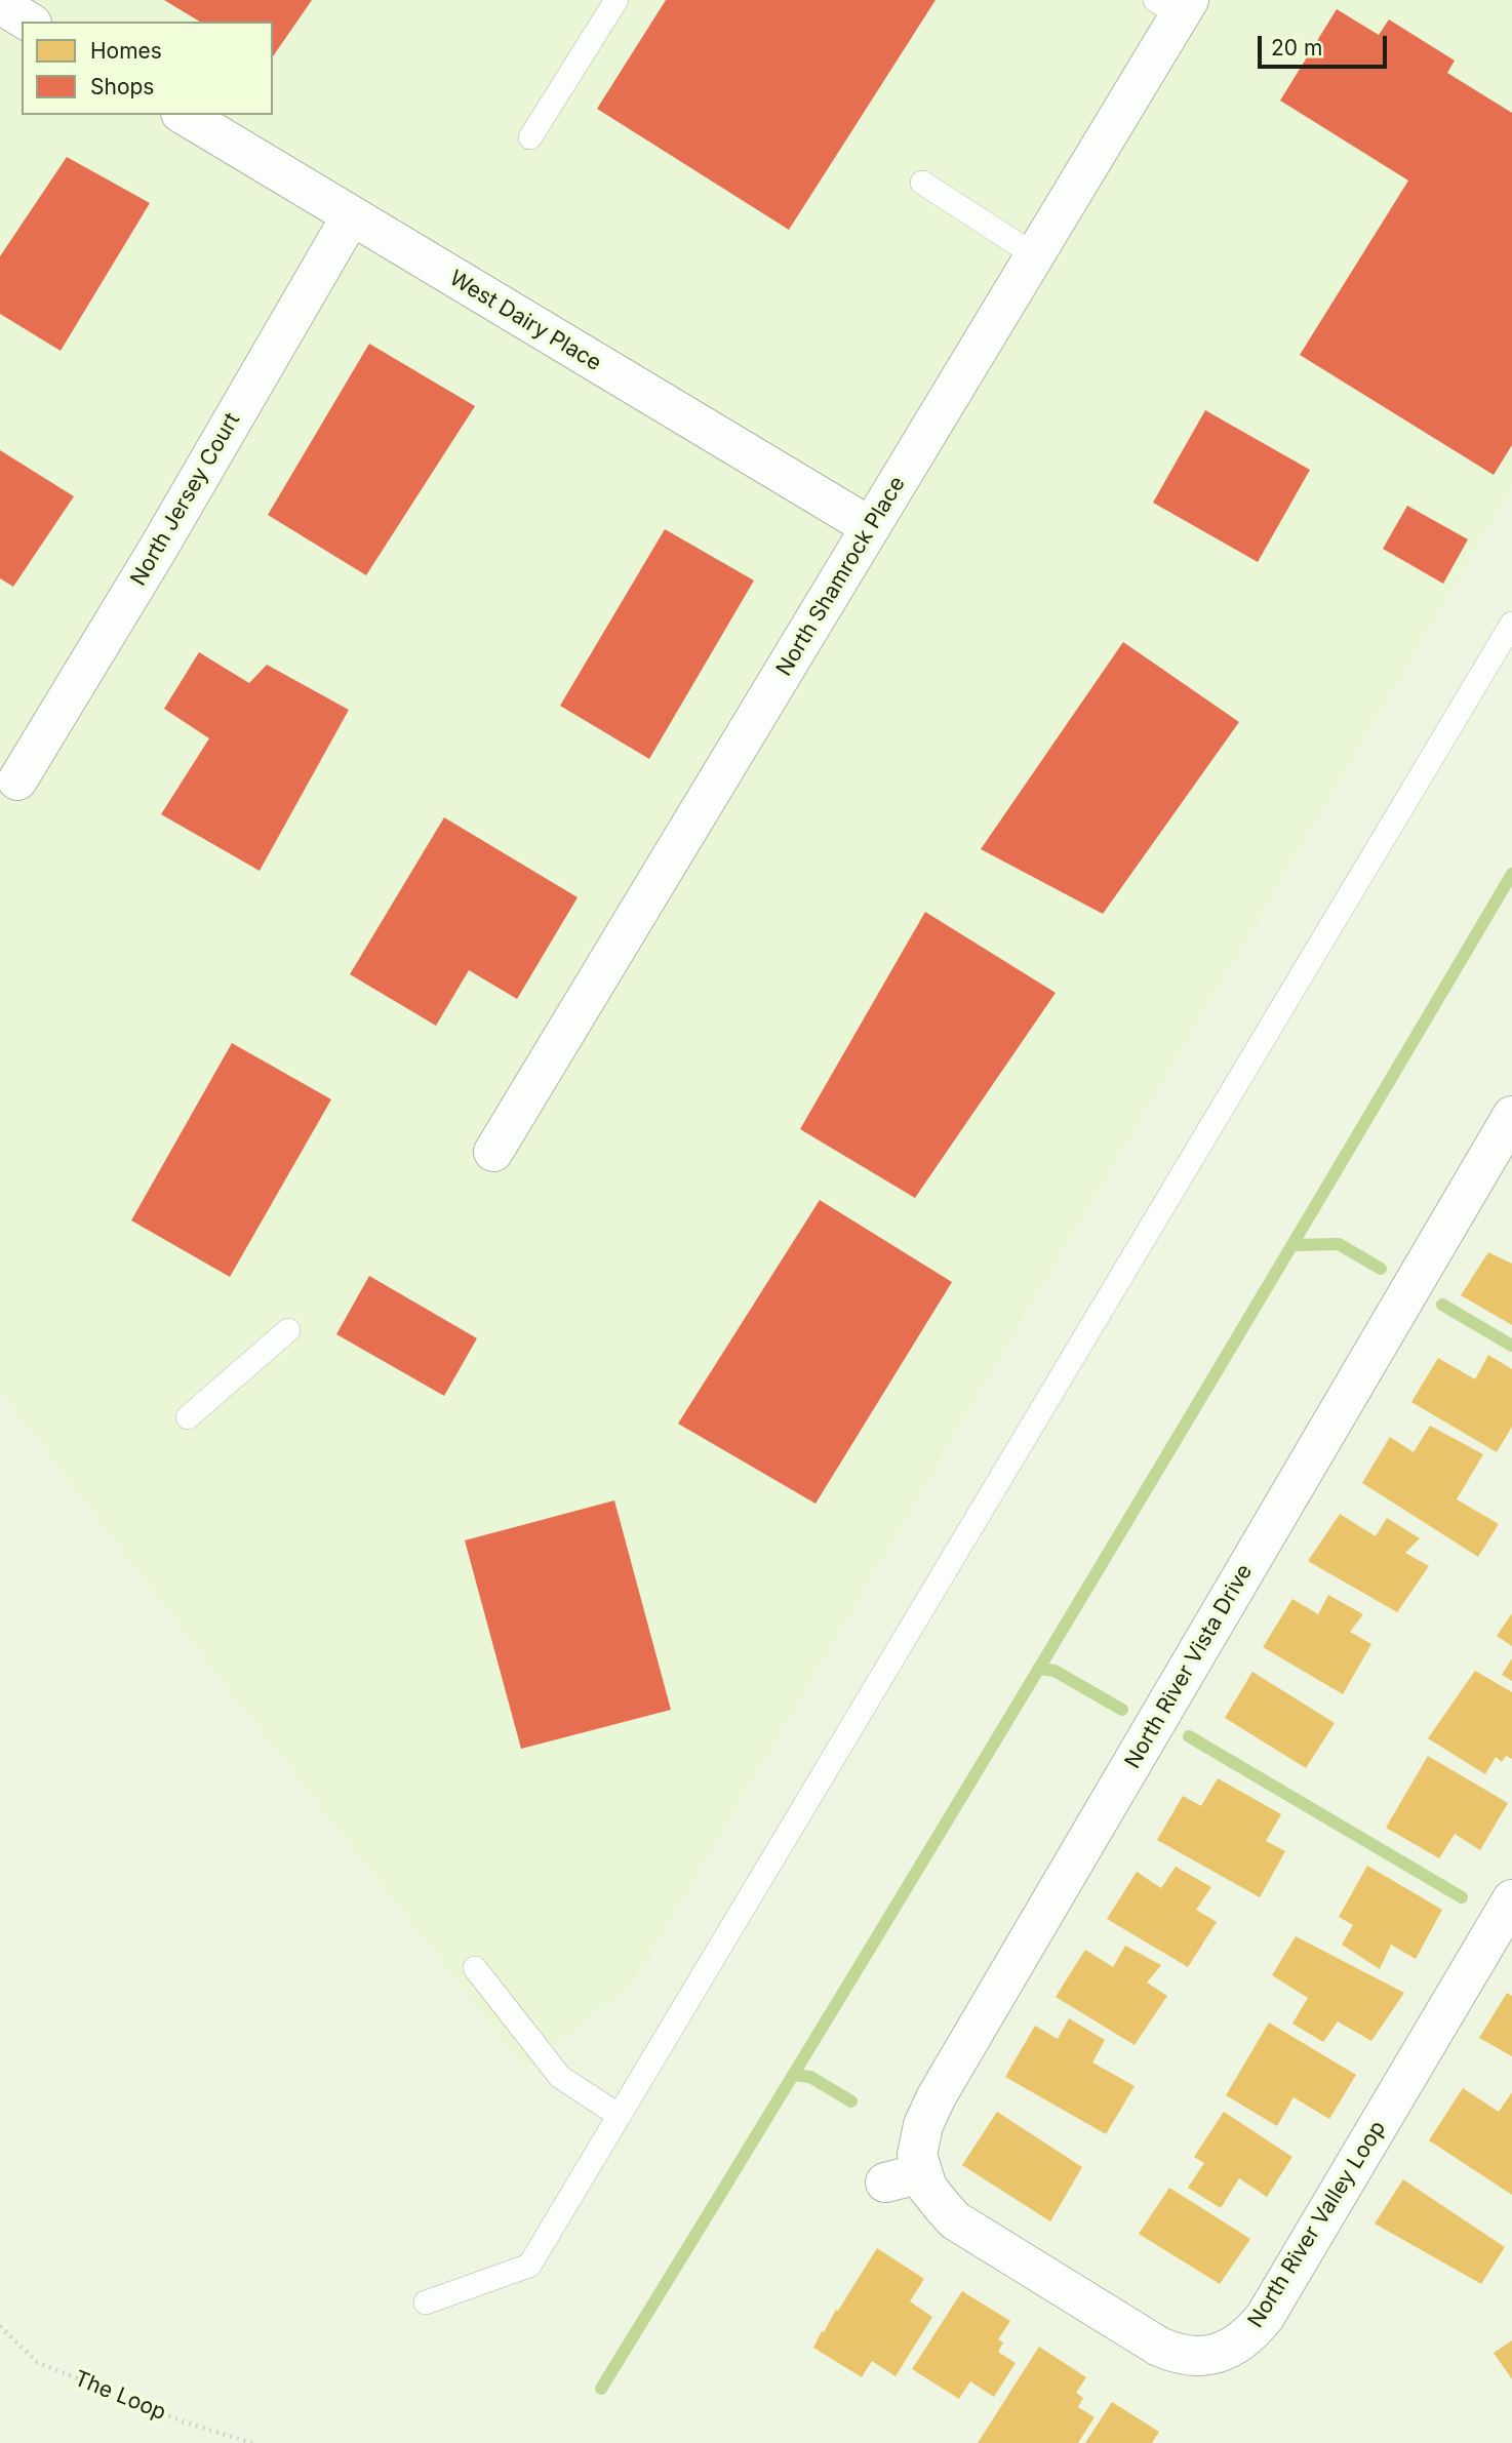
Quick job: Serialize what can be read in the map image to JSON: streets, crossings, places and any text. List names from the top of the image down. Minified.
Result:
{"streets":{"street":["West Dairy Place","North Jersey Court","North Shamrock Place","North River Vista Drive","North River Valley Loop"],"path":["The Loop"]},"crossings":[["West Dairy Place","North Jersey Court"],["West Dairy Place","North Shamrock Place"],["North River Vista Drive","North River Valley Loop"]],"legend":["Homes","Shops"],"scale_bar":"20 m"}
